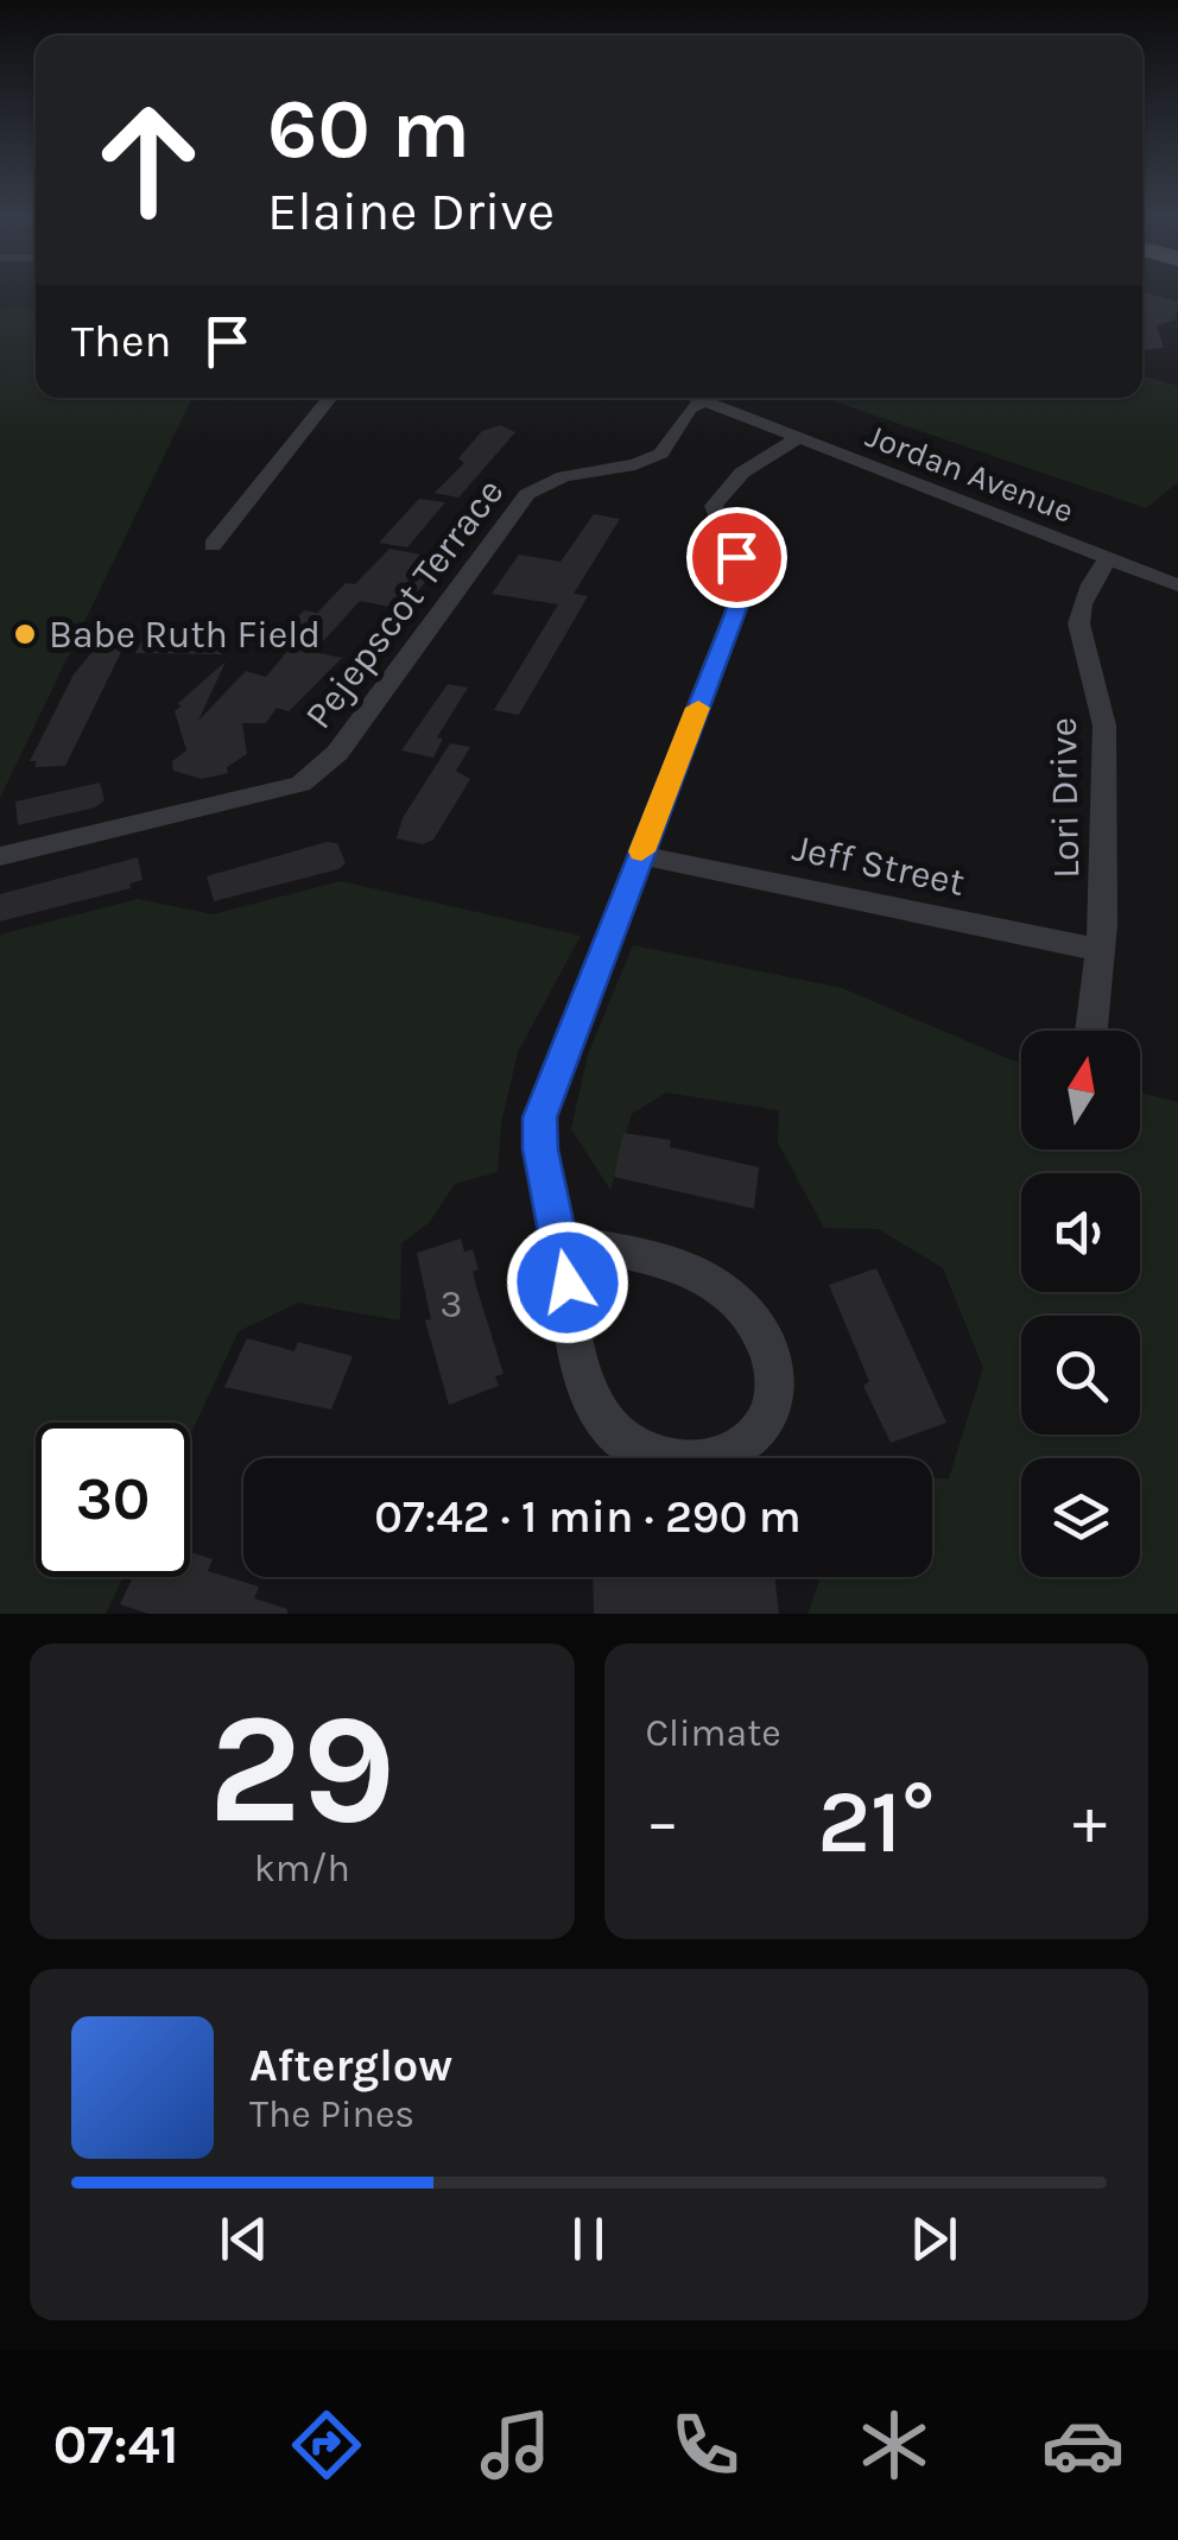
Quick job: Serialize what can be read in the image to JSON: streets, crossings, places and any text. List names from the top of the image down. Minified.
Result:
{"streets":{"street":["Jordan Avenue","Pejepscot Terrace","Lori Drive","Jeff Street"]},"crossings":[["Jordan Avenue","Lori Drive"],["Lori Drive","Jeff Street"]],"places":["Babe Ruth Field"],"house_numbers":["3"],"north":"top","page":{"turn":["60 m","Elaine Drive"],"then":"Then","limit":"30","trip":"07:42 · 1 min · 290 m","tile":[["29","km/h"],"Climate"],"heat":["−","21°","+"],"song":["Afterglow","The Pines"],"tabs":"07:41"}}
